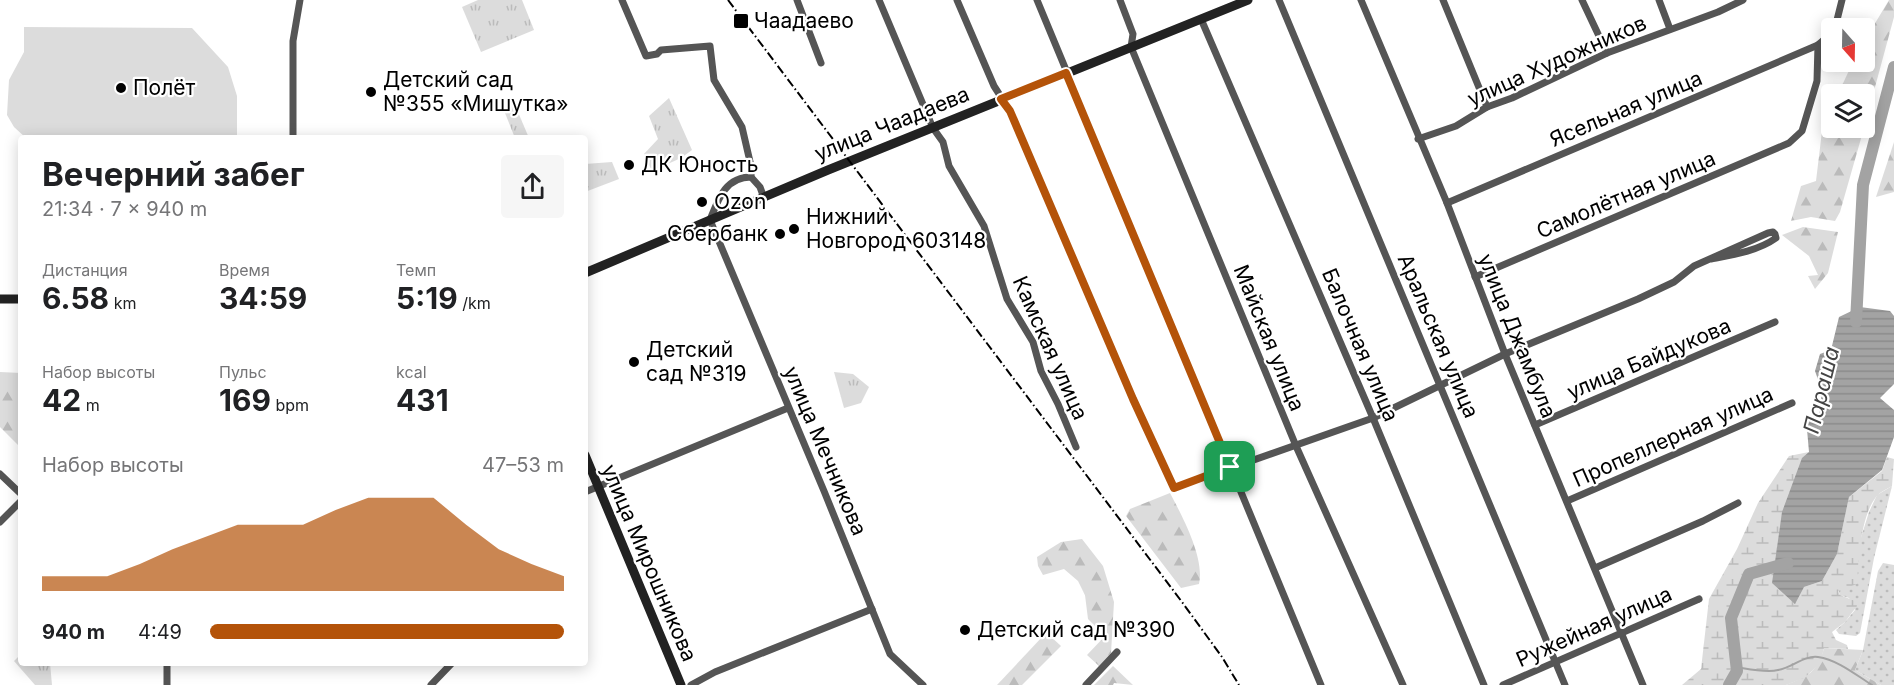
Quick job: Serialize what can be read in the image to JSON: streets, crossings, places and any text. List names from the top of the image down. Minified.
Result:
{"streets":{"street":["улица Художников","Ясельная улица","улица Чаадаева","Самолётная улица","Аральская улица","улица Джамбула","Майская улица","Балочная улица","Камская улица","улица Байдукова","Пропеллерная улица","улица Мечникова","улица Мирошникова","Ружейная улица"]},"crossings":[["улица Художников","улица Джамбула"],["Ясельная улица","Самолётная улица"],["Ясельная улица","улица Джамбула"],["улица Чаадаева","Майская улица"],["улица Чаадаева","Балочная улица"],["улица Чаадаева","Камская улица"],["улица Чаадаева","улица Мечникова"],["Самолётная улица","улица Джамбула"],["Аральская улица","Ружейная улица"],["улица Джамбула","улица Байдукова"],["улица Джамбула","Пропеллерная улица"],["улица Джамбула","Ружейная улица"]],"water":["Параша"],"places":{"transit":["Чаадаево"],"other":["Полёт","Детский сад №355 «Мишутка»","ДК Юность","Ozon","Нижний Новгород 603148","Сбербанк","Детский сад №319","Детский сад №390"]},"north":"bottom","page":{"heading":["Вечерний забег","21:34 · 7 × 940 m"],"stats":[["Дистанция","6.58 km"],["Время","34:59"],["Темп","5:19 /km"],["Набор высоты","42 m"],["Пульс","169 bpm"],["kcal","431"]],"chart":["Набор высоты","47–53 m"],"list":[{"name":"940 m","note":"4:49"}]}}
